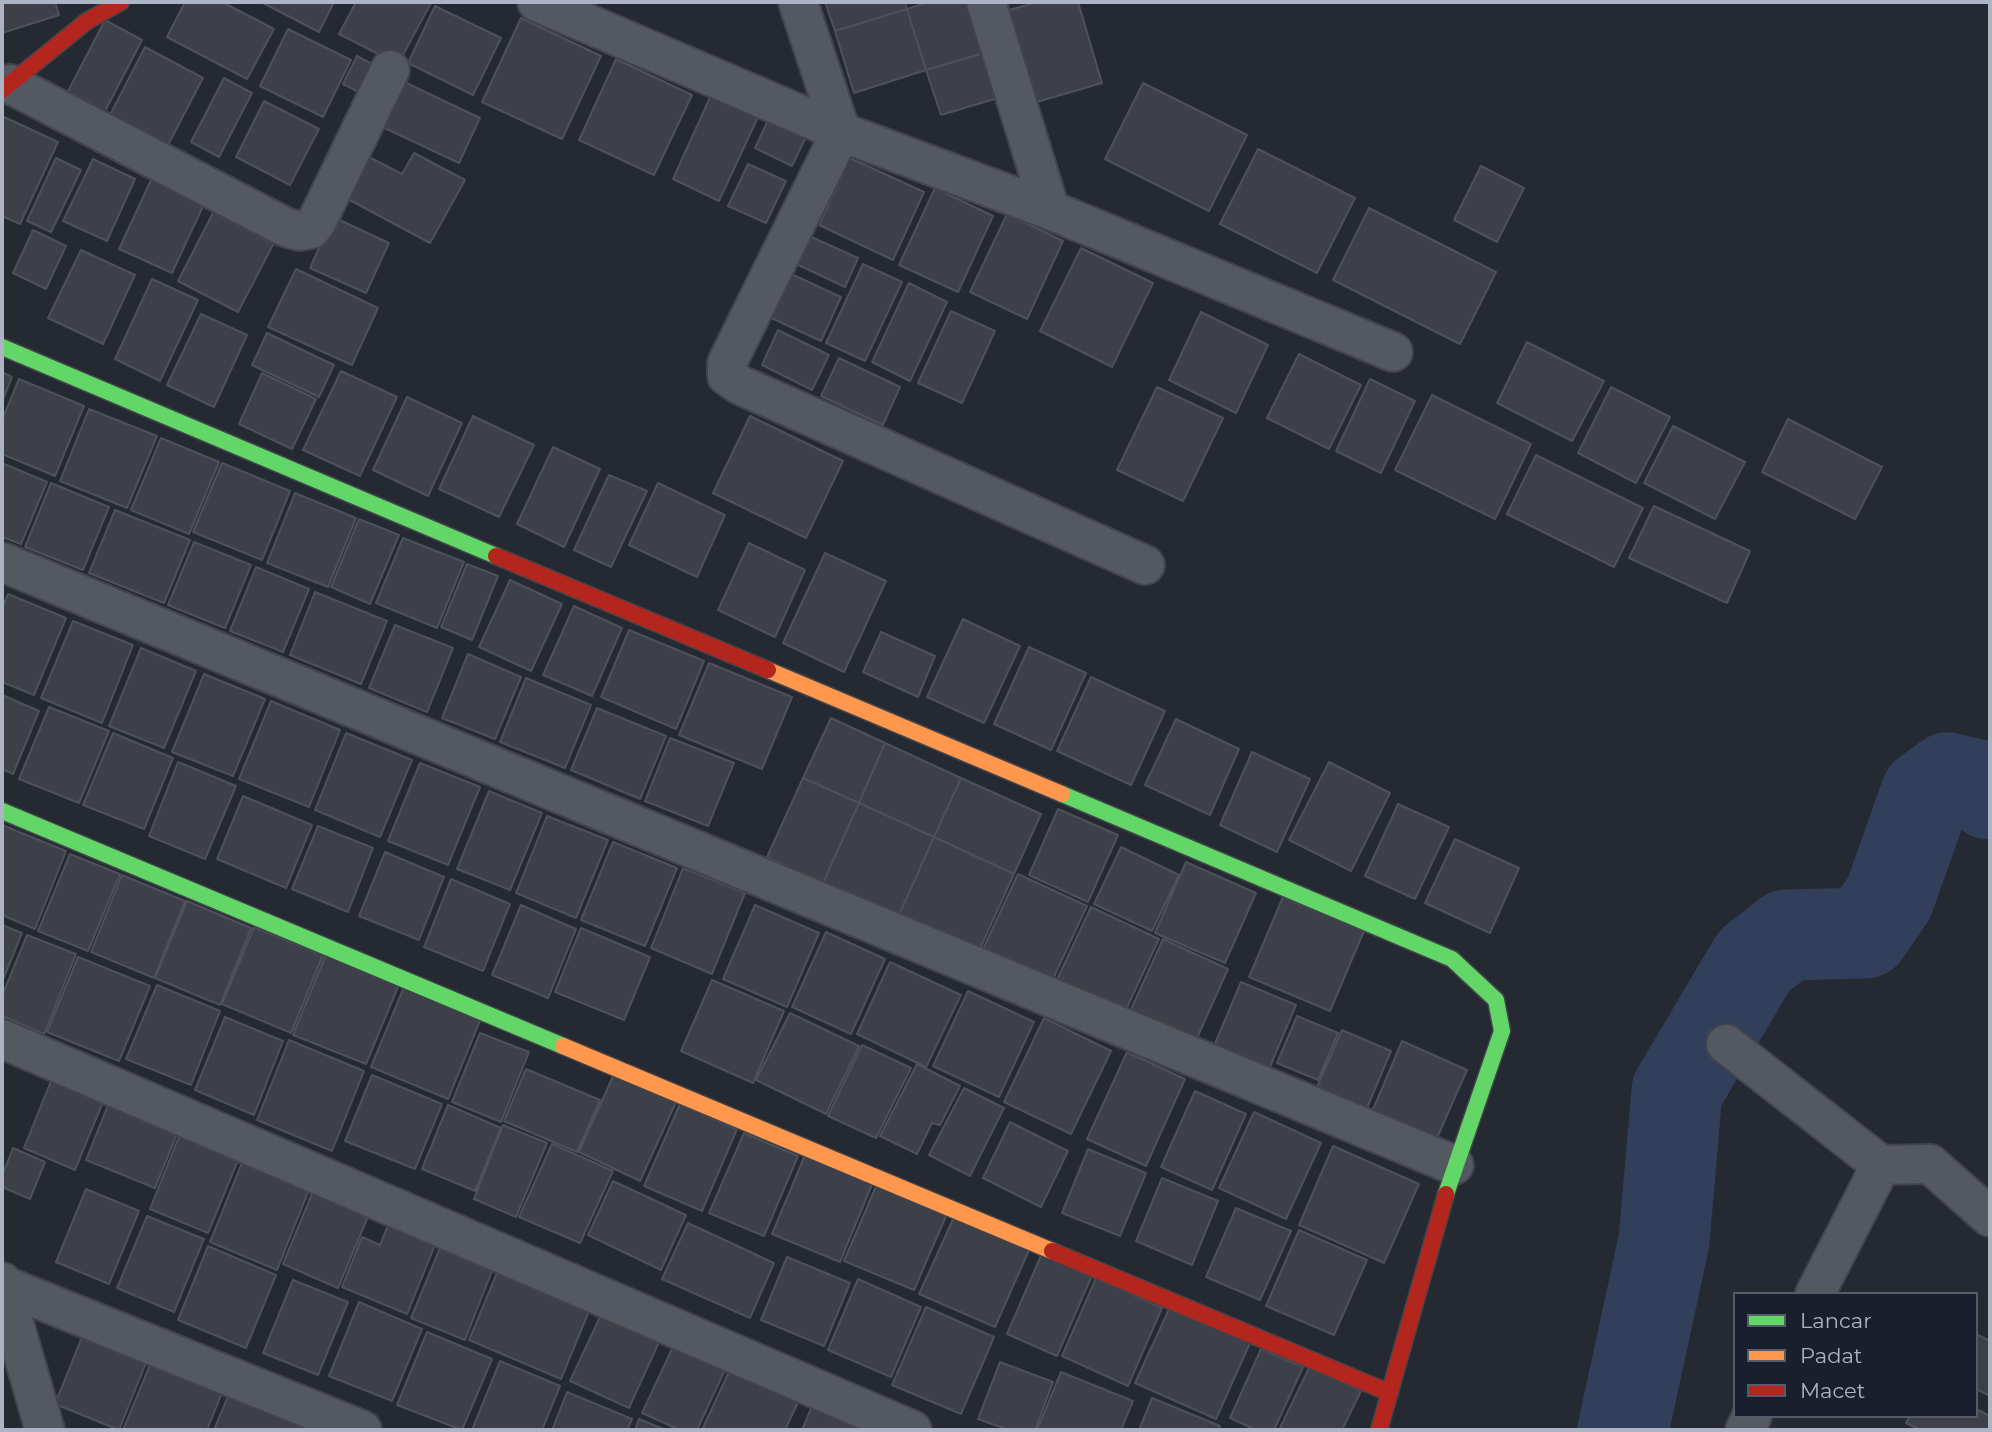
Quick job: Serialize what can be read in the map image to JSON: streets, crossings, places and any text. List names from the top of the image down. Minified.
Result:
{"legend":["Lancar","Padat","Macet"]}
